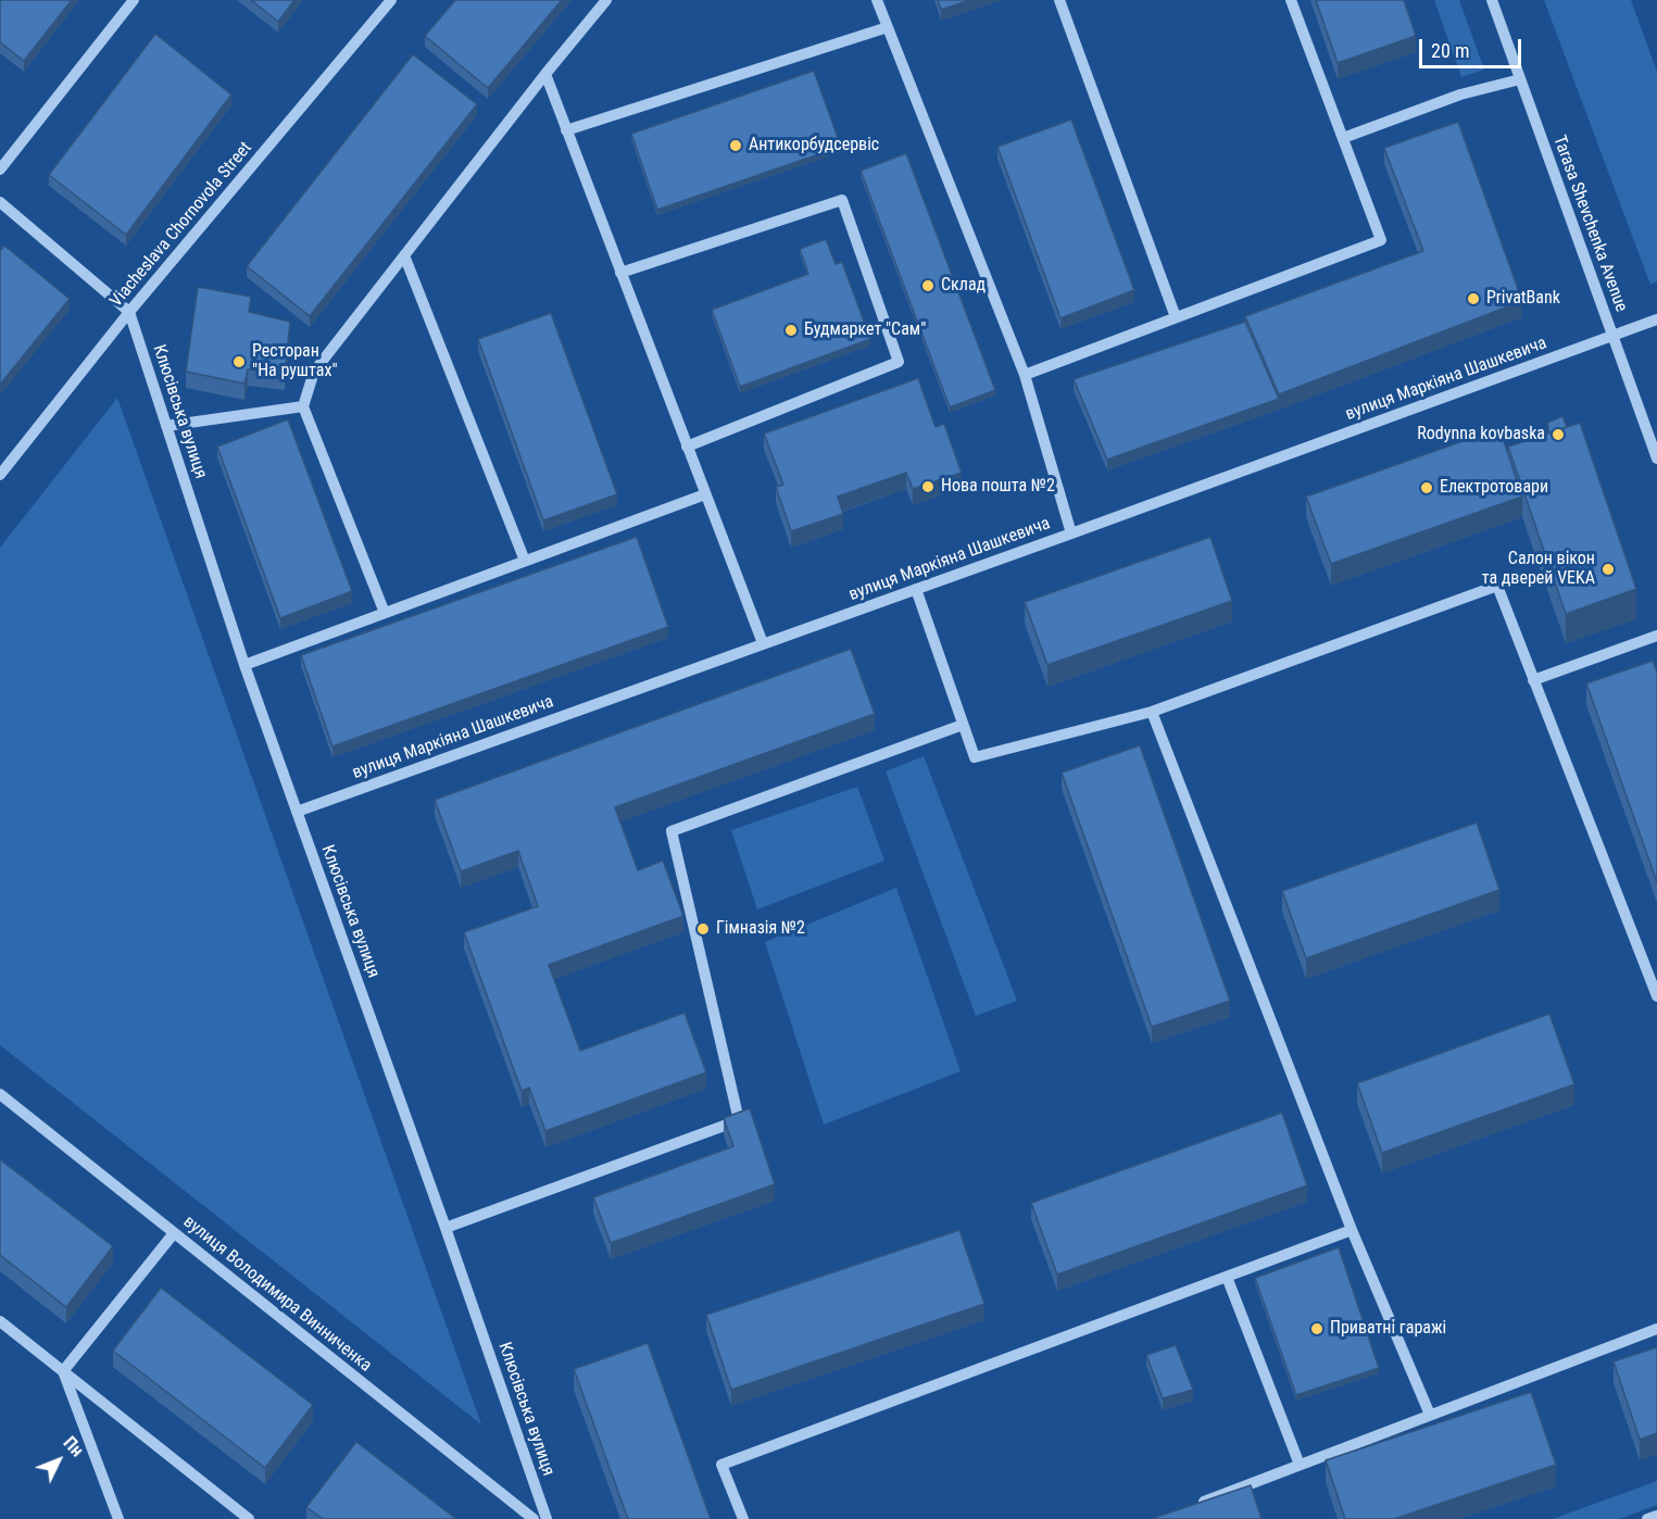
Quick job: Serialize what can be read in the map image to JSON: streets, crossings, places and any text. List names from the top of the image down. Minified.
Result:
{"streets":{"street":["Tarasa Shevchenka Avenue","Viacheslava Chornovola Street","вулиця Маркіяна Шашкевича","Клюсівська вулиця","вулиця Володимира Винниченка"]},"crossings":[["Tarasa Shevchenka Avenue","вулиця Маркіяна Шашкевича"],["Viacheslava Chornovola Street","Клюсівська вулиця"],["вулиця Маркіяна Шашкевича","Клюсівська вулиця"]],"places":["Антикорбудсервіс","Склад","PrivatBank","Будмаркет \"Сам\"","Ресторан \"На руштах\"","Rodynna kovbaska","Нова пошта №2","Електротовари","Салон вікон та дверей VEKA","Гімназія №2","Приватні гаражі"],"scale_bar":"20 m","north":"top right"}
